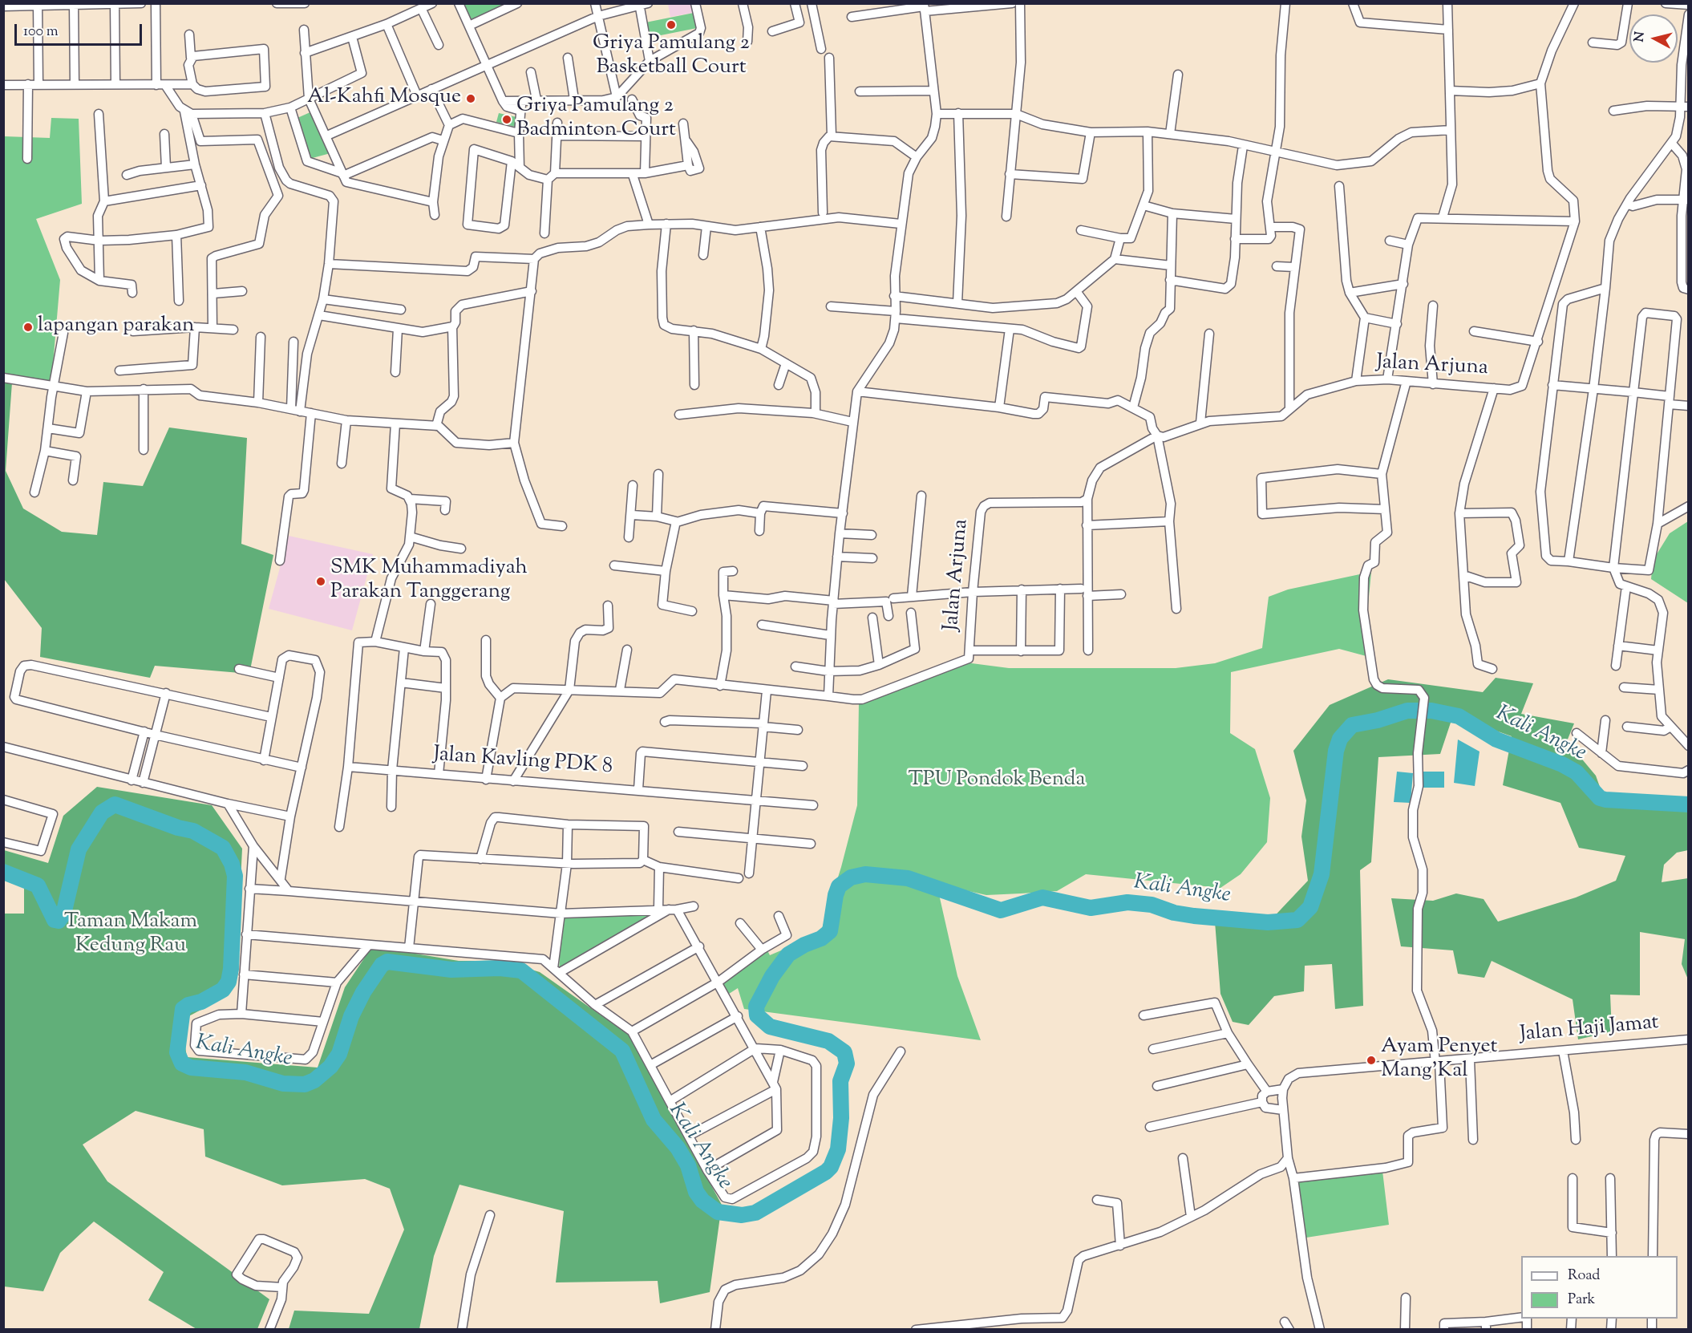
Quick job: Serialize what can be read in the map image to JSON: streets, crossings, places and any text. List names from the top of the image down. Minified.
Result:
{"streets":{"street":["Jalan Arjuna","Jalan Kavling PDK 8","Jalan Haji Jamat"]},"water":["Kali Angke"],"parks":["TPU Pondok Benda","Taman Makam Kedung Rau"],"places":["Griya Pamulang 2 Basketball Court","Al-Kahfi Mosque","Griya Pamulang 2 Badminton Court","lapangan parakan","SMK Muhammadiyah Parakan Tanggerang","Ayam Penyet Mang'Kal"],"legend":["Road","Park"],"scale_bar":"100 m","north":"left"}
